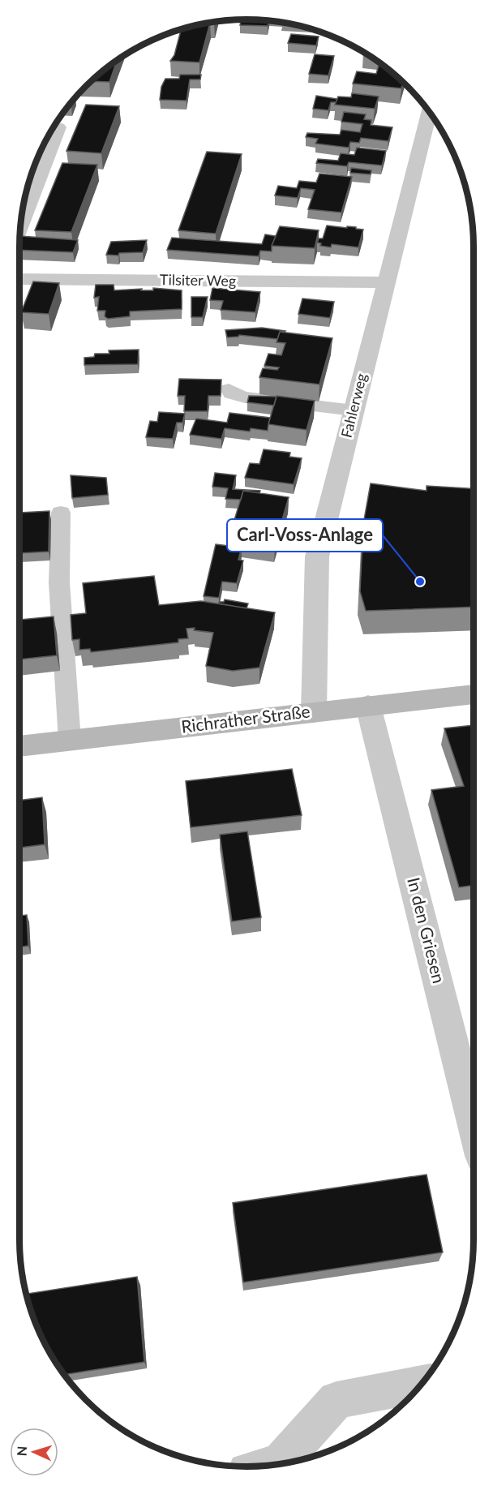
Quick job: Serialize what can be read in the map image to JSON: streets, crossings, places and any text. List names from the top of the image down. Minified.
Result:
{"streets":{"street":["Tilsiter Weg","Fahlerweg","Richrather Straße","In den Griesen"]},"crossings":[["Tilsiter Weg","Fahlerweg"],["Fahlerweg","Richrather Straße"],["Richrather Straße","In den Griesen"]],"places":["Carl-Voss-Anlage"],"north":"left"}
